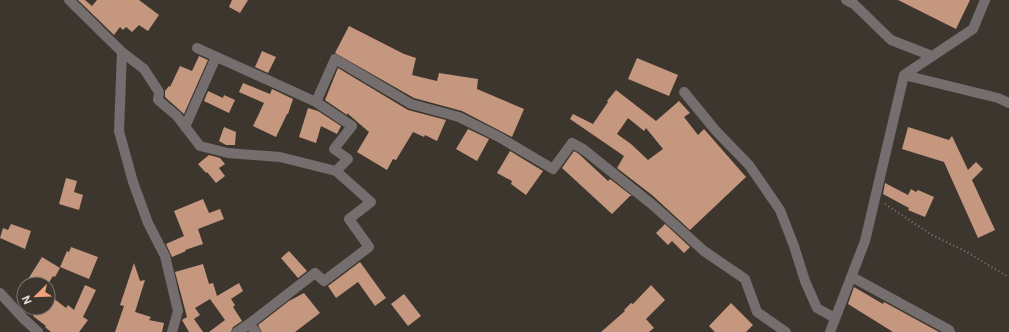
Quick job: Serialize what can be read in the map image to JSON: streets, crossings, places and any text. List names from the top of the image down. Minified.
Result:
{"north":"bottom left"}
